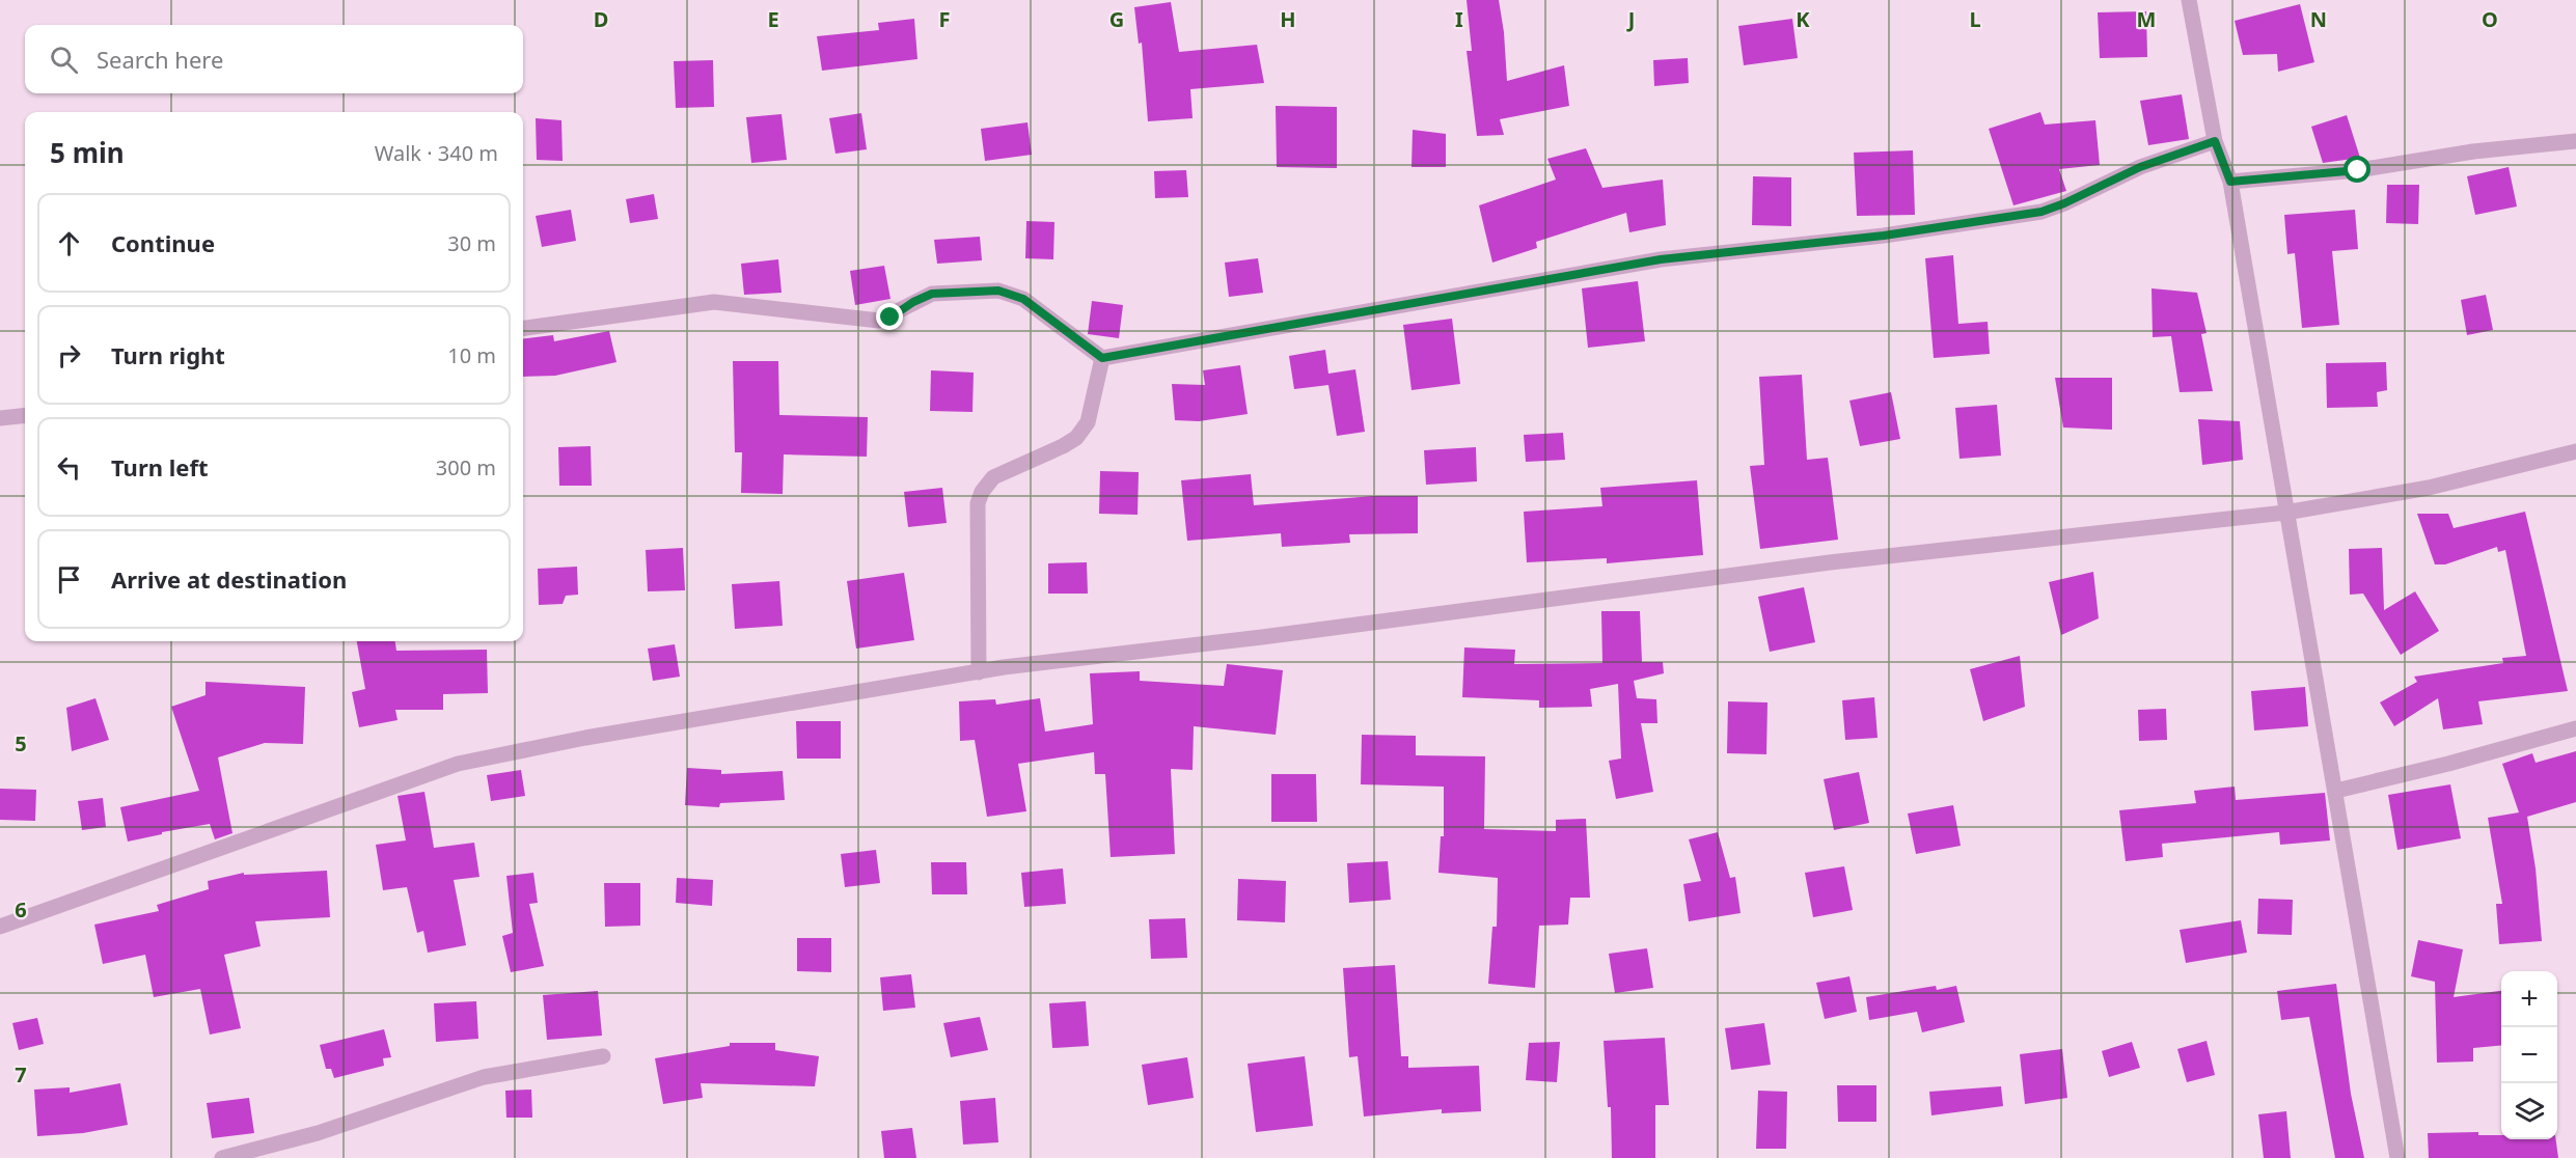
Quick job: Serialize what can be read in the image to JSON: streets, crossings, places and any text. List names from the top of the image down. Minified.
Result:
{"page":{"search":"Search here","heading":["5 min","Walk · 340 m"],"list":[["Continue","30 m"],["Turn right","10 m"],["Turn left","300 m"],"Arrive at destination"],"map_buttons":["+","−"]},"grid":{"columns":["D","E","F","G","H","I","J","K","L","M","N","O"],"rows":["5","6","7"]}}
